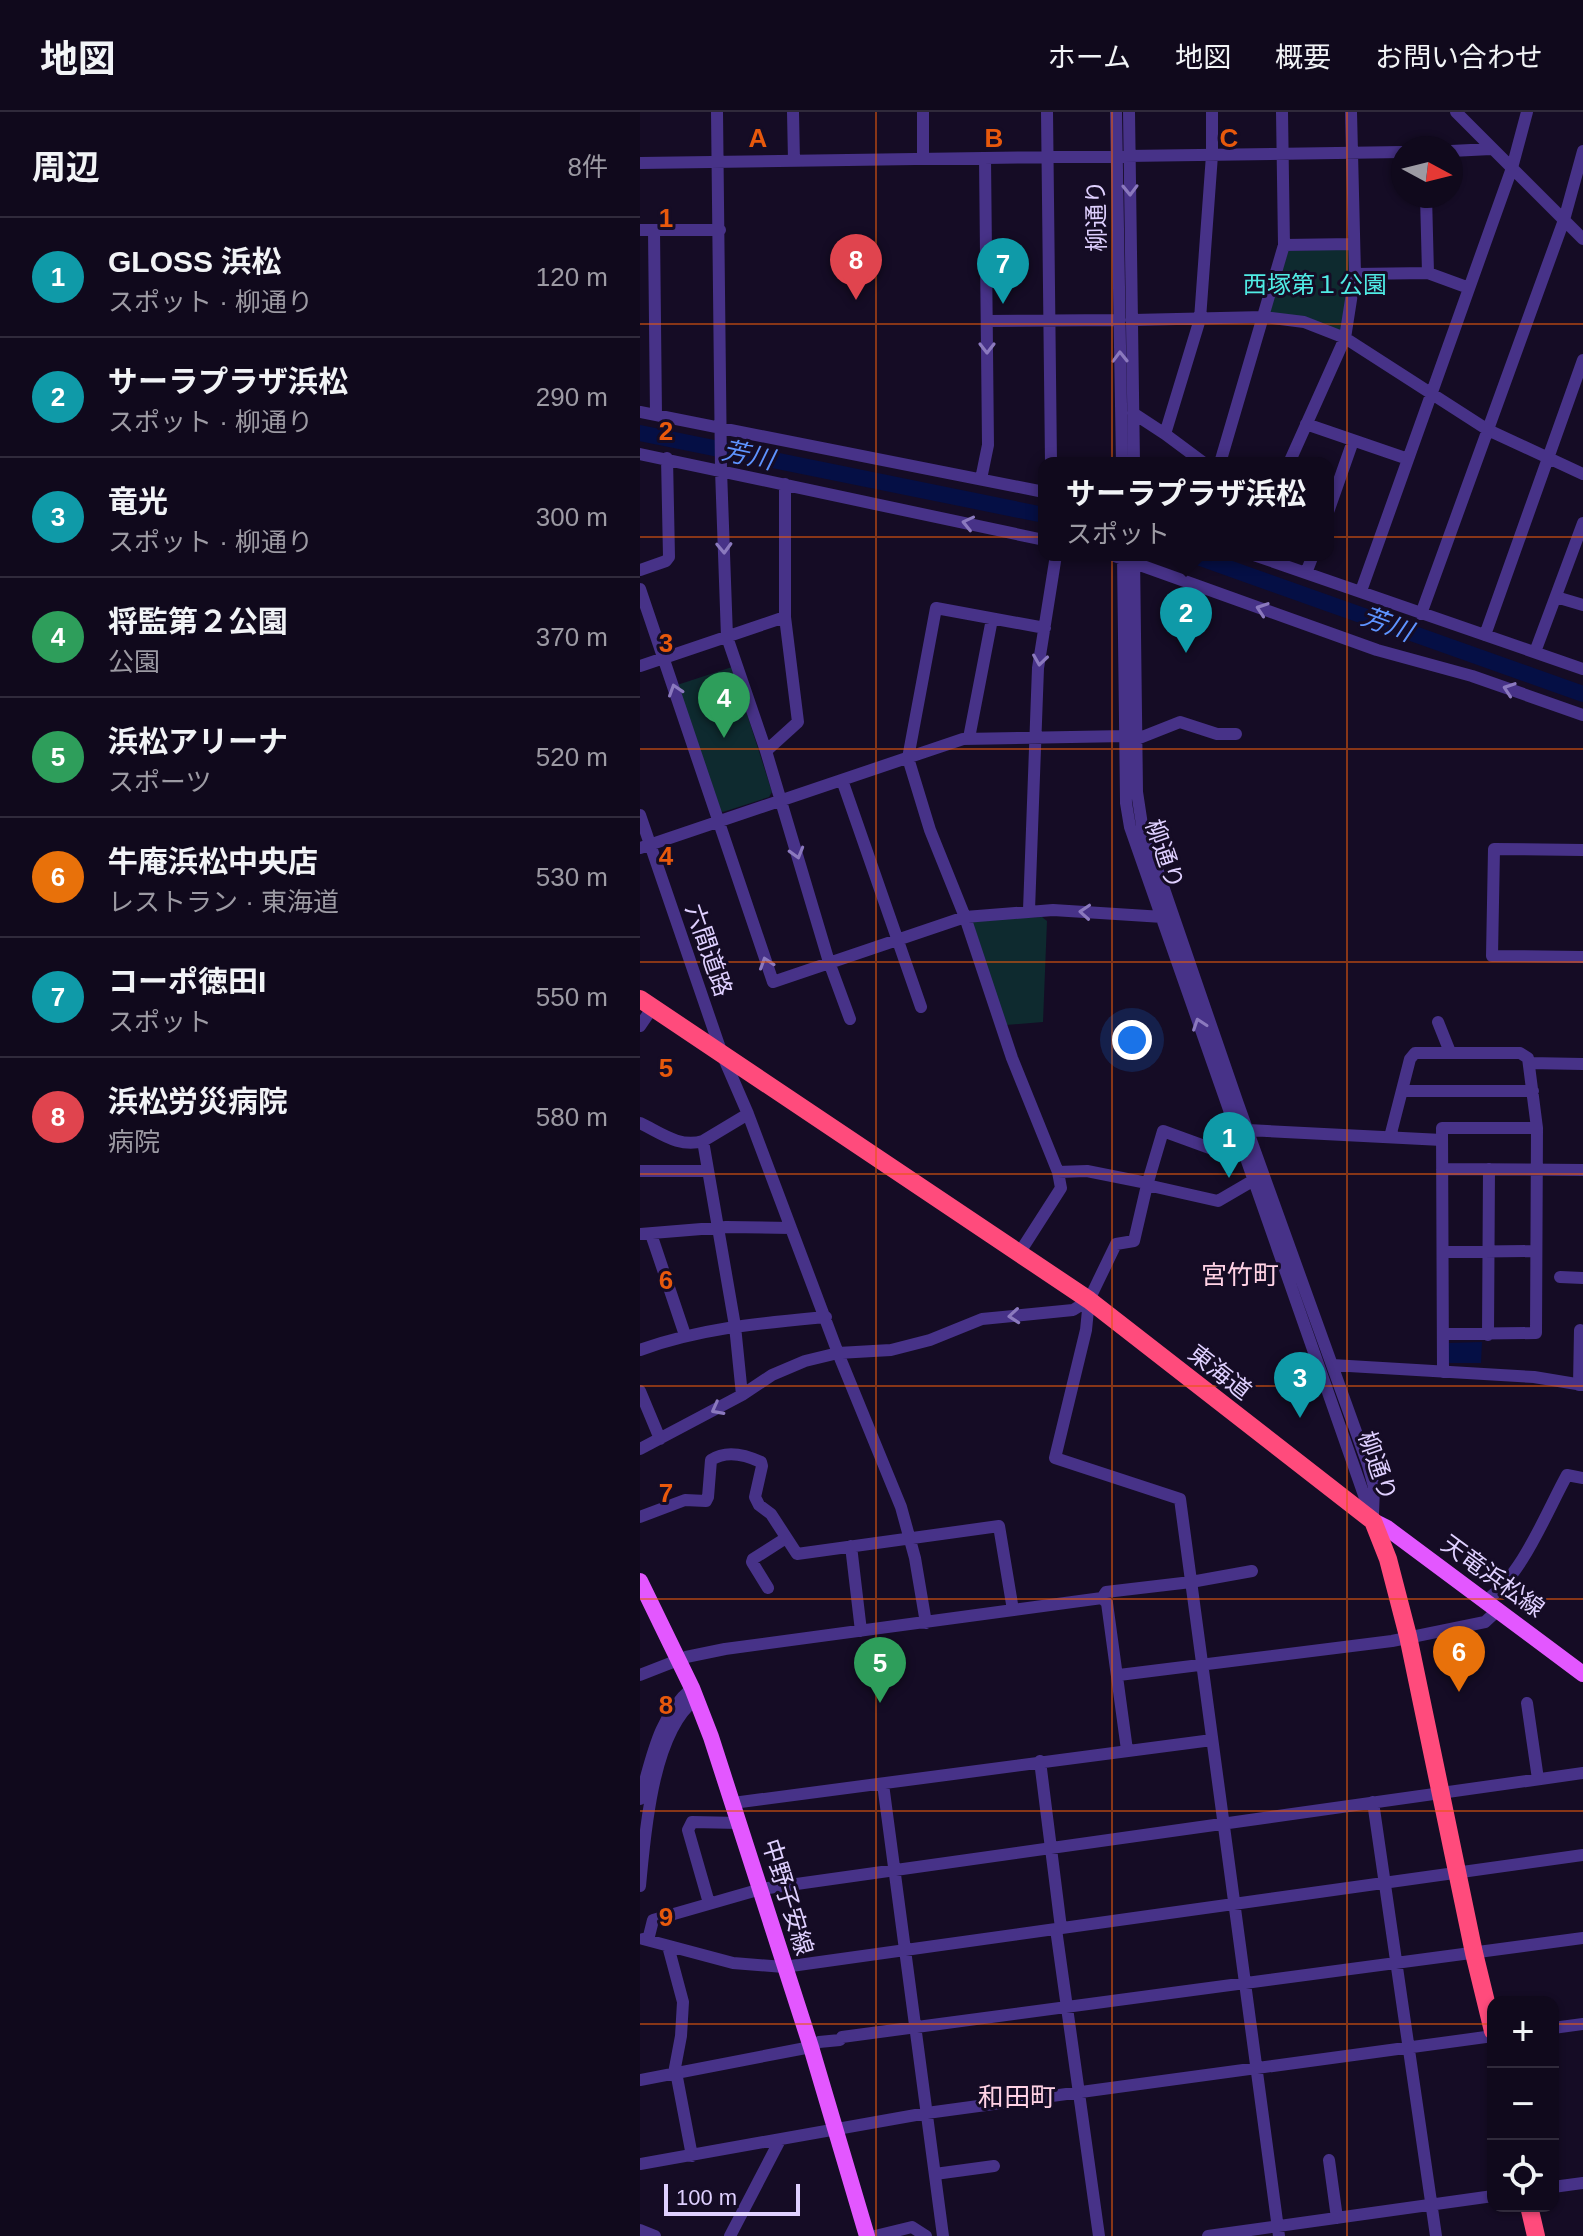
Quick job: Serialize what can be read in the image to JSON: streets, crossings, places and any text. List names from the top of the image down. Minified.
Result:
{"streets":{"highway":["東海道"],"main road":["天竜浜松線","中野子安線"],"street":["柳通り","六間道路"]},"crossings":[["柳通り","東海道"],["柳通り","天竜浜松線"],["六間道路","東海道"],["東海道","天竜浜松線"]],"districts":["宮竹町","和田町"],"water":["芳川"],"parks":["西塚第１公園"],"scale_bar":"100 m","north":"right","page":{"header":"地図","nav":["ホーム","地図","概要","お問い合わせ"],"heading":["周辺","8件"],"list":[{"mark":"1","name":"GLOSS 浜松","note":"スポット · 柳通り","value":"120 m"},{"mark":"2","name":"サーラプラザ浜松","note":"スポット · 柳通り","value":"290 m"},{"mark":"3","name":"竜光","note":"スポット · 柳通り","value":"300 m"},{"mark":"4","name":"将監第２公園","note":"公園","value":"370 m"},{"mark":"5","name":"浜松アリーナ","note":"スポーツ","value":"520 m"},{"mark":"6","name":"牛庵浜松中央店","note":"レストラン · 東海道","value":"530 m"},{"mark":"7","name":"コーポ徳田I","note":"スポット","value":"550 m"},{"mark":"8","name":"浜松労災病院","note":"病院","value":"580 m"}],"pins":["8","7","2","4","1","3","6","5"],"popup":["サーラプラザ浜松","スポット"],"map_buttons":["+","−"],"scale":"100 m"},"grid":{"columns":["A","B","C"],"rows":["1","2","3","4","5","6","7","8","9"]}}
